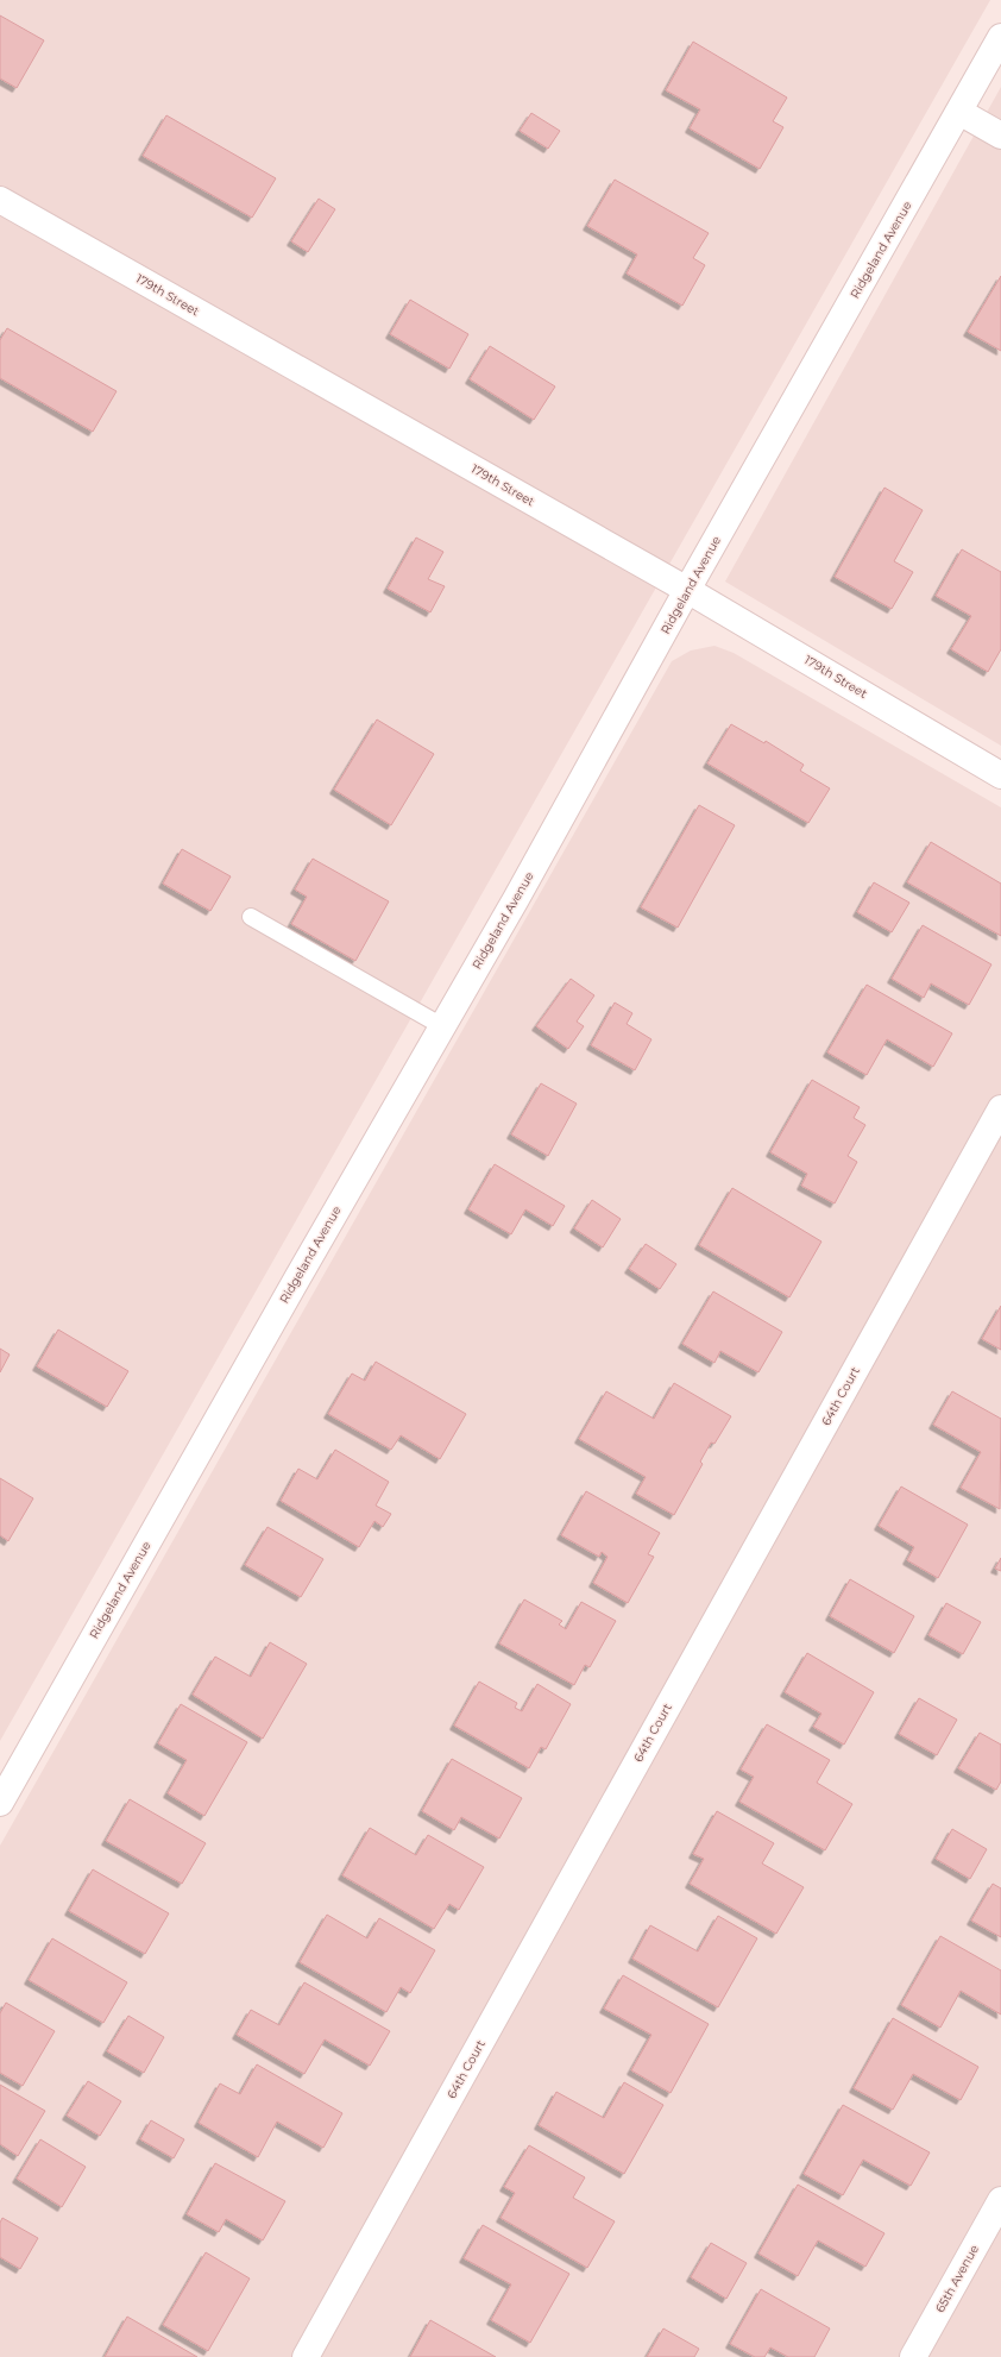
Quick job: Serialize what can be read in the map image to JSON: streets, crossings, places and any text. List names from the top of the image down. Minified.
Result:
{"streets":{"street":["Ridgeland Avenue","179th Street","64th Court","65th Avenue"]},"crossings":[["Ridgeland Avenue","179th Street"]]}
